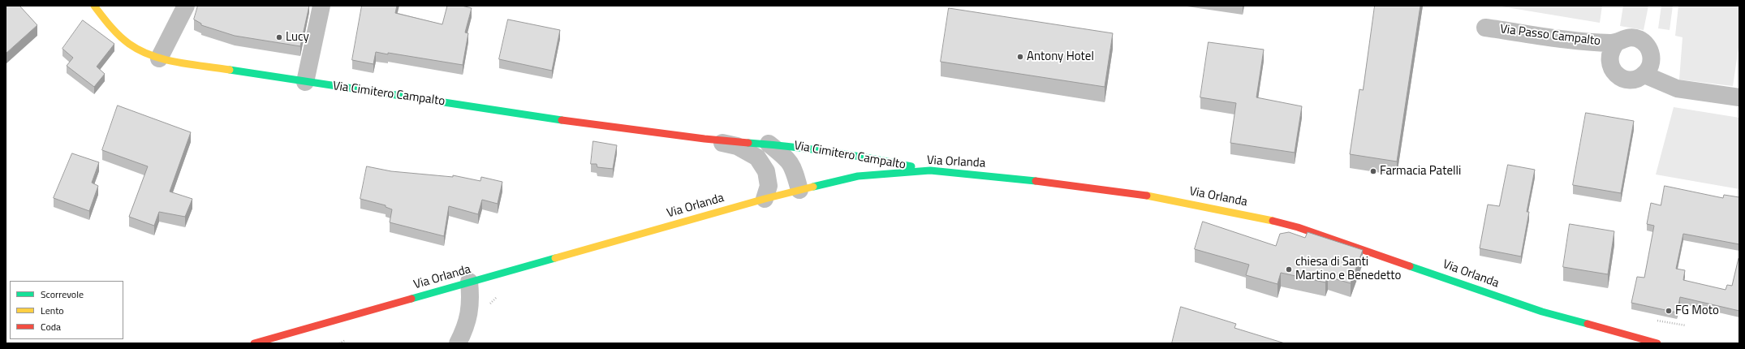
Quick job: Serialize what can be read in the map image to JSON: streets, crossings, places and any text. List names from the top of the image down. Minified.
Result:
{"streets":{"main road":["Via Cimitero Campalto","Via Orlanda"],"street":["Via Passo Campalto"]},"crossings":[["Via Cimitero Campalto","Via Orlanda"]],"places":["Lucy","Antony Hotel","Farmacia Patelli","chiesa di Santi Martino e Benedetto","FG Moto"],"legend":["Scorrevole","Lento","Coda"]}
